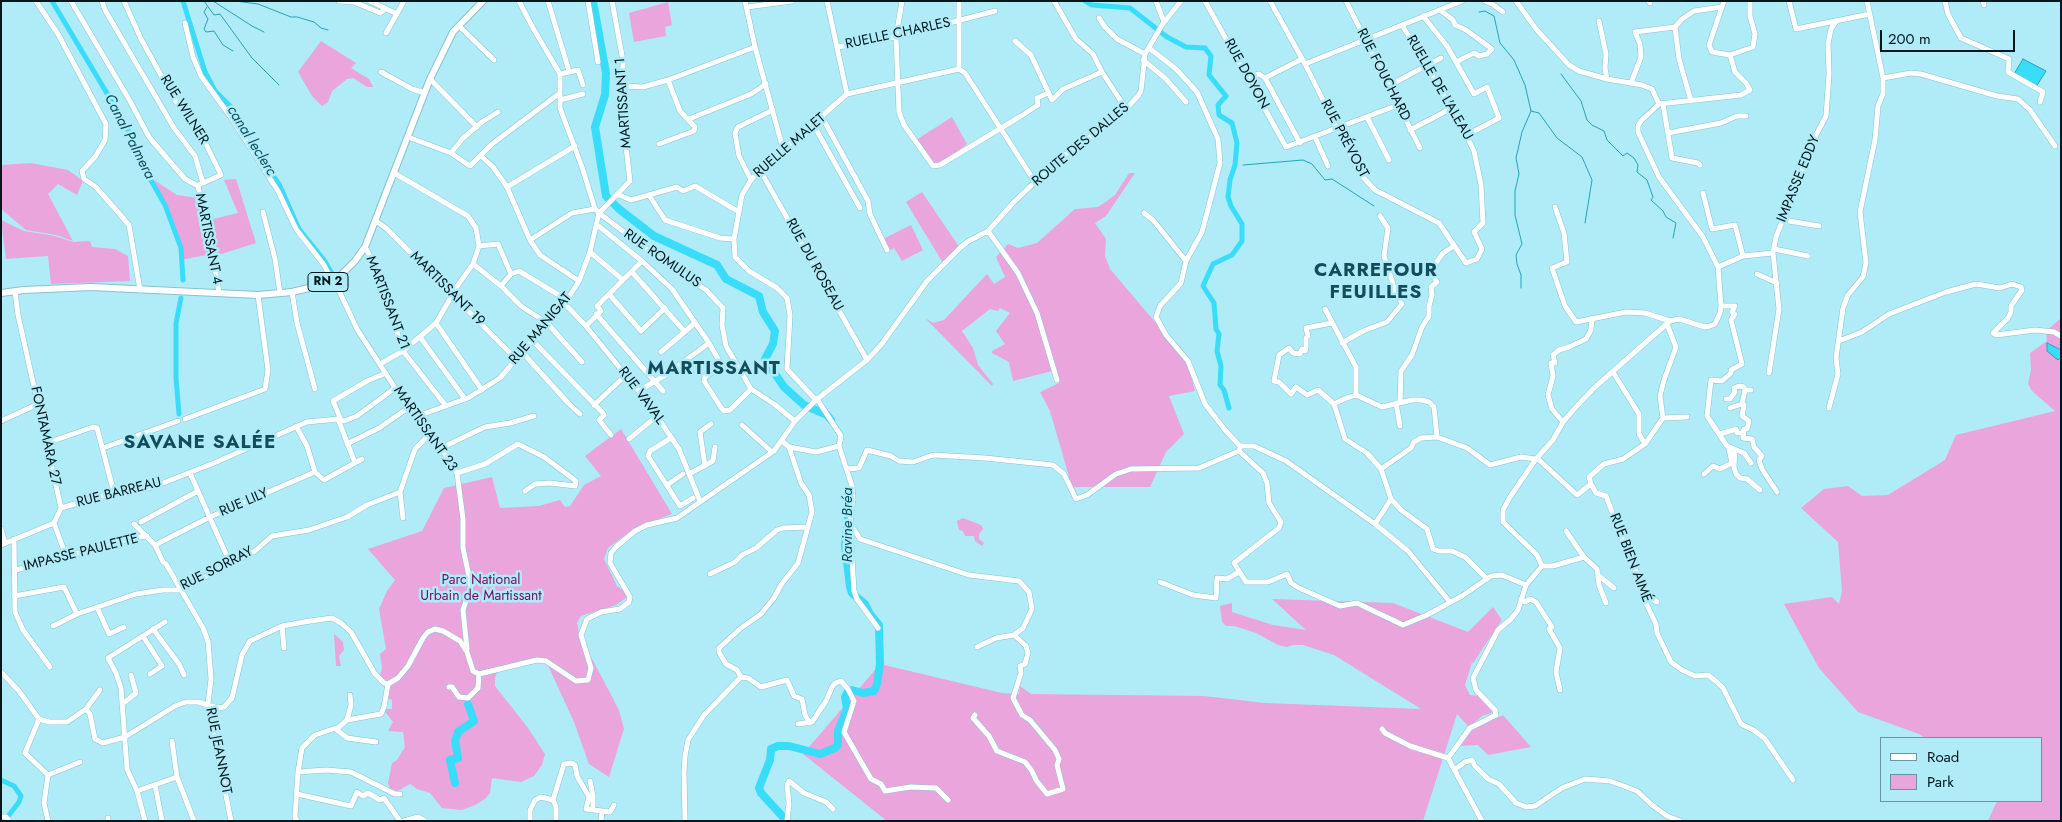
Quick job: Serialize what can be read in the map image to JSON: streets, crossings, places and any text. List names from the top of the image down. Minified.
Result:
{"streets":{"main road":["RN 2"],"street":["RUELLE CHARLES","RUE DOYON","RUE FOUCHARD","RUELLE DE L'ALEAU","MARTISSANT 1","RUE WILNER","RUE PRÉVOST","ROUTE DES DALLES","RUELLE MALET","IMPASSE EDDY","MARTISSANT 4","RUE ROMULUS","RUE DU ROSEAU","MARTISSANT 19","MARTISSANT 21","RUE MANIGAT","RUE VAVAL","MARTISSANT 23","FONTAMARA 27","RUE BARREAU","RUE LILY","IMPASSE PAULETTE","RUE BIEN AIMÉ","RUE SORRAY","RUE JEANNOT"]},"crossings":[["RUELLE DE L'ALEAU","RUE PRÉVOST"],["MARTISSANT 1","RUE ROMULUS"],["MARTISSANT 1","RUE MANIGAT"],["RUE WILNER","MARTISSANT 4"],["ROUTE DES DALLES","RUELLE MALET"],["ROUTE DES DALLES","RUE DU ROSEAU"],["ROUTE DES DALLES","RUE VAVAL"],["RUELLE MALET","RUE DU ROSEAU"],["MARTISSANT 4","RN 2"],["RUE ROMULUS","RUE MANIGAT"],["RN 2","MARTISSANT 19"],["RN 2","MARTISSANT 21"],["RN 2","MARTISSANT 23"],["RN 2","FONTAMARA 27"],["MARTISSANT 19","RUE MANIGAT"],["MARTISSANT 21","RUE MANIGAT"],["RUE MANIGAT","RUE VAVAL"],["RUE MANIGAT","MARTISSANT 23"],["MARTISSANT 23","RUE BARREAU"],["FONTAMARA 27","RUE BARREAU"],["RUE LILY","RUE JEANNOT"],["RUE SORRAY","RUE JEANNOT"]],"districts":["CARREFOUR FEUILLES","MARTISSANT","SAVANE SALÉE"],"water":["Canal Palmera","canal leclerc","Ravine Bréa"],"parks":["Parc National Urbain de Martissant"],"legend":["Road","Park"],"scale_bar":"200 m"}
